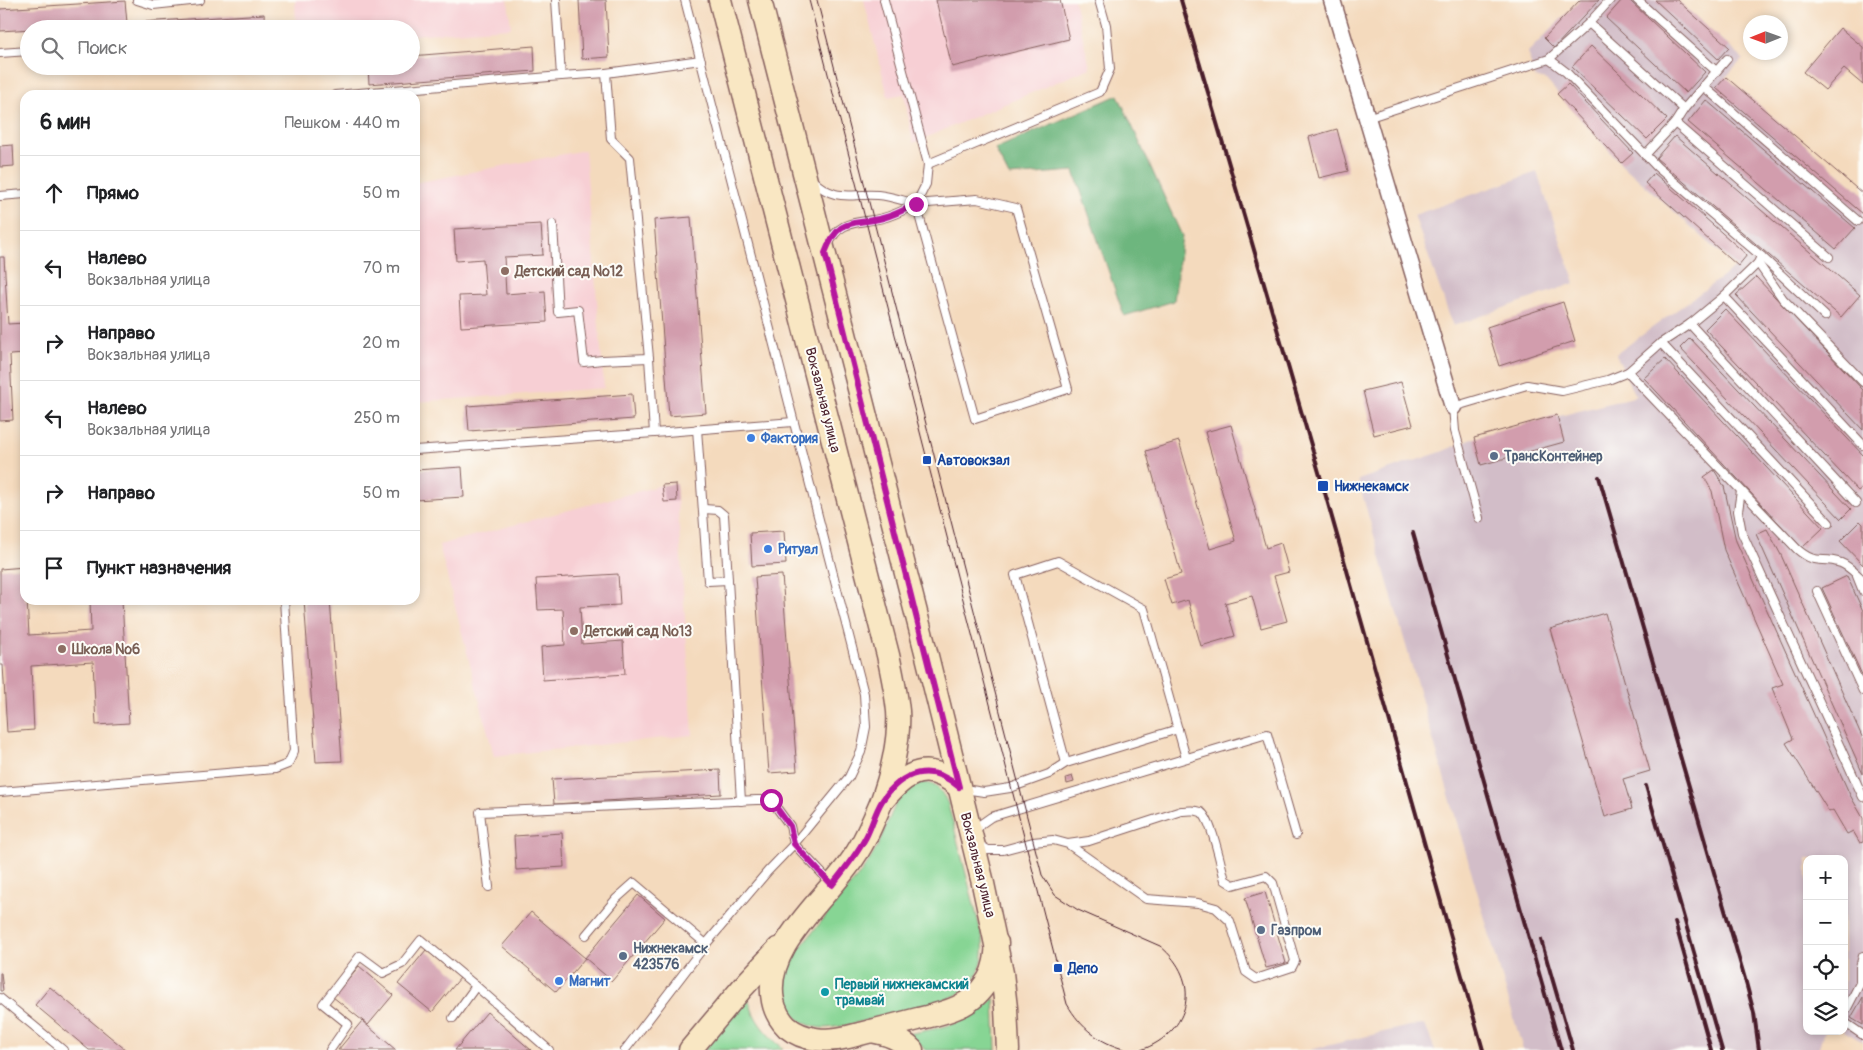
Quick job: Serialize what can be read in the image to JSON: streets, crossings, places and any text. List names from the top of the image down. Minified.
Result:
{"streets":{"main road":["Вокзальная улица"]},"places":{"other":["Детский сад №12","Фактория","ТрансКонтейнер","Ритуал","Детский сад №13","Школа №6","Газпром","Нижнекамск 423576","Магнит","Первый нижнекамский трамвай"],"transit":["Автовокзал","Нижнекамск","Депо"]},"north":"left","page":{"search":"Поиск","heading":["6 мин","Пешком · 440 m"],"list":[["Прямо","50 m"],["Налево","Вокзальная улица","70 m"],["Направо","Вокзальная улица","20 m"],["Налево","Вокзальная улица","250 m"],["Направо","50 m"],"Пункт назначения"],"map_buttons":["+","−"]}}
